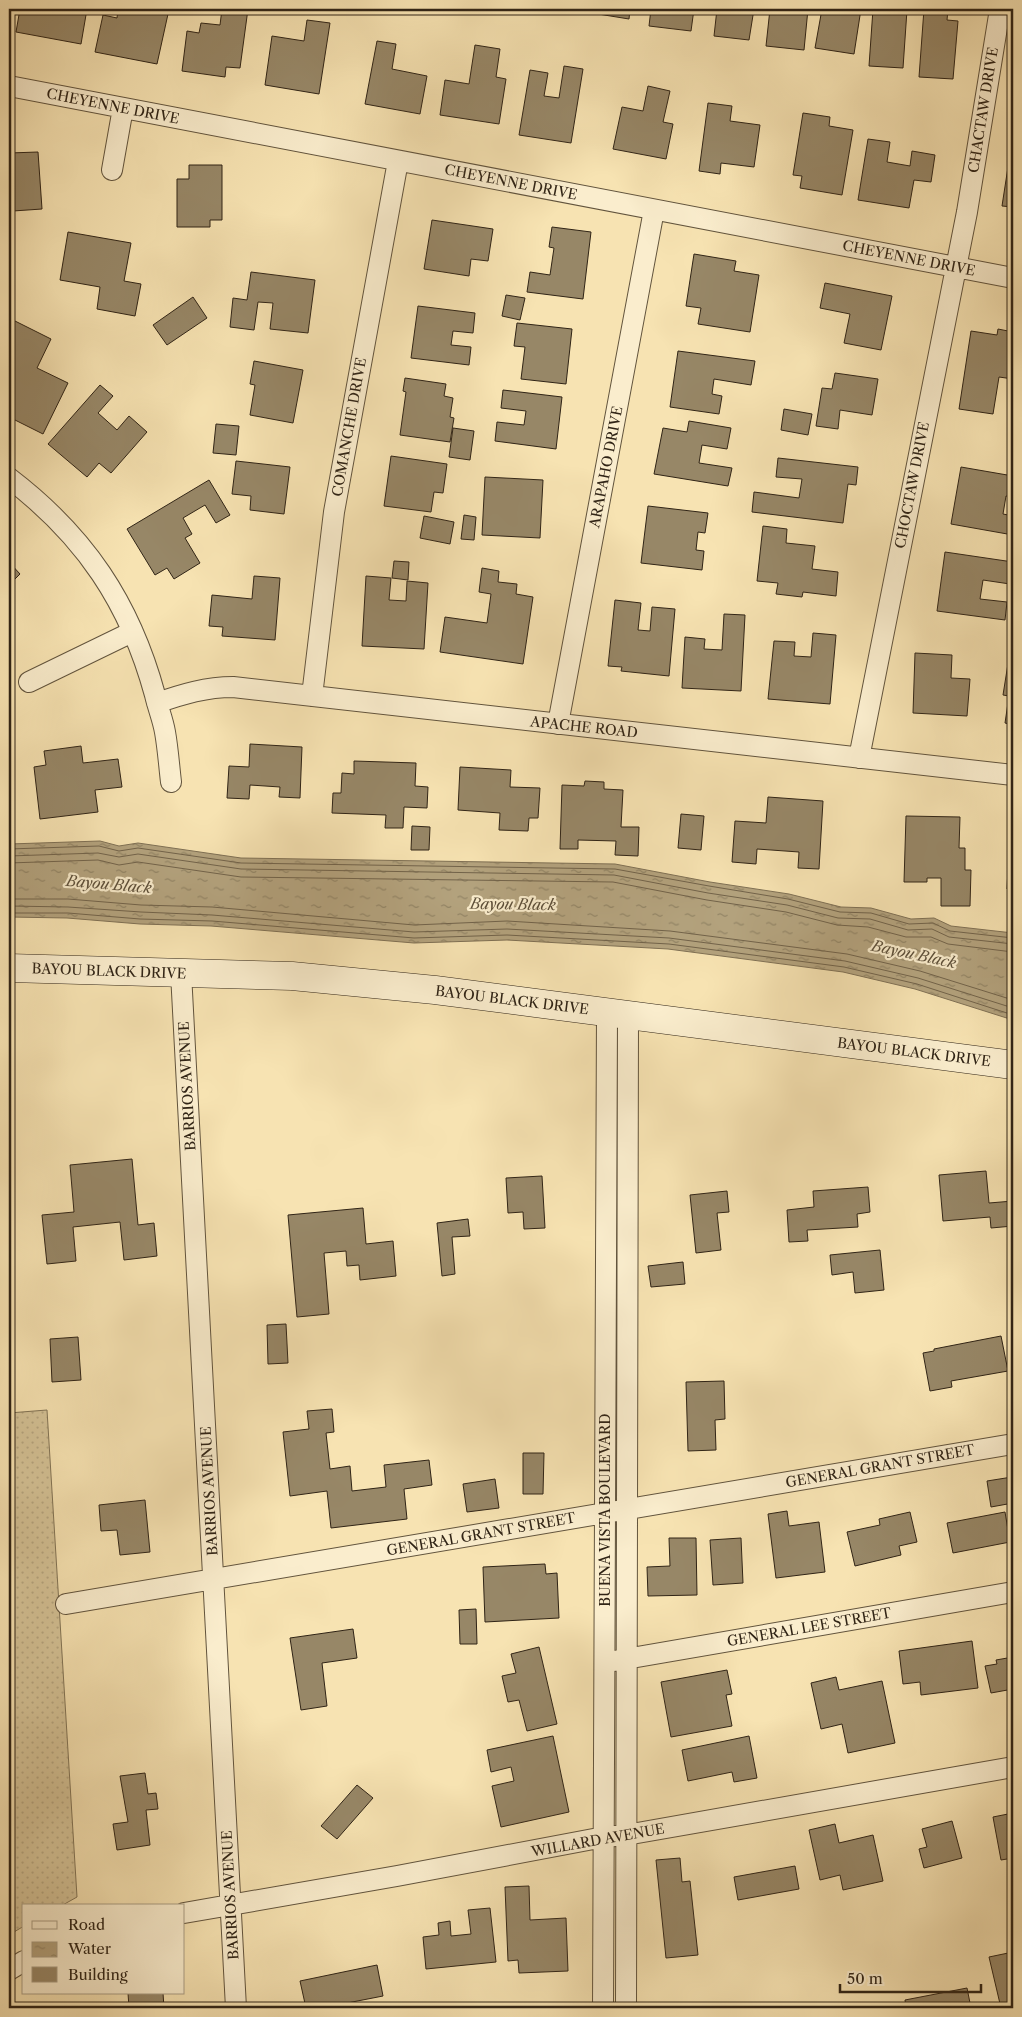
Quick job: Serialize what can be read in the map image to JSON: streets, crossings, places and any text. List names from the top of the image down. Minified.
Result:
{"streets":{"main road":["BAYOU BLACK DRIVE"],"street":["CHEYENNE DRIVE","CHACTAW DRIVE","COMANCHE DRIVE","ARAPAHO DRIVE","CHOCTAW DRIVE","APACHE ROAD","BARRIOS AVENUE","GENERAL GRANT STREET","BUENA VISTA BOULEVARD","GENERAL LEE STREET","WILLARD AVENUE"]},"crossings":[["CHEYENNE DRIVE","COMANCHE DRIVE"],["CHEYENNE DRIVE","ARAPAHO DRIVE"],["CHEYENNE DRIVE","CHOCTAW DRIVE"],["CHACTAW DRIVE","CHOCTAW DRIVE"],["COMANCHE DRIVE","APACHE ROAD"],["ARAPAHO DRIVE","APACHE ROAD"],["CHOCTAW DRIVE","APACHE ROAD"],["BAYOU BLACK DRIVE","BARRIOS AVENUE"],["BAYOU BLACK DRIVE","BUENA VISTA BOULEVARD"],["BARRIOS AVENUE","GENERAL GRANT STREET"],["BARRIOS AVENUE","WILLARD AVENUE"],["GENERAL GRANT STREET","BUENA VISTA BOULEVARD"],["BUENA VISTA BOULEVARD","GENERAL LEE STREET"],["BUENA VISTA BOULEVARD","WILLARD AVENUE"]],"water":["Bayou Black"],"legend":["Road","Water","Building"],"scale_bar":"50 m"}
